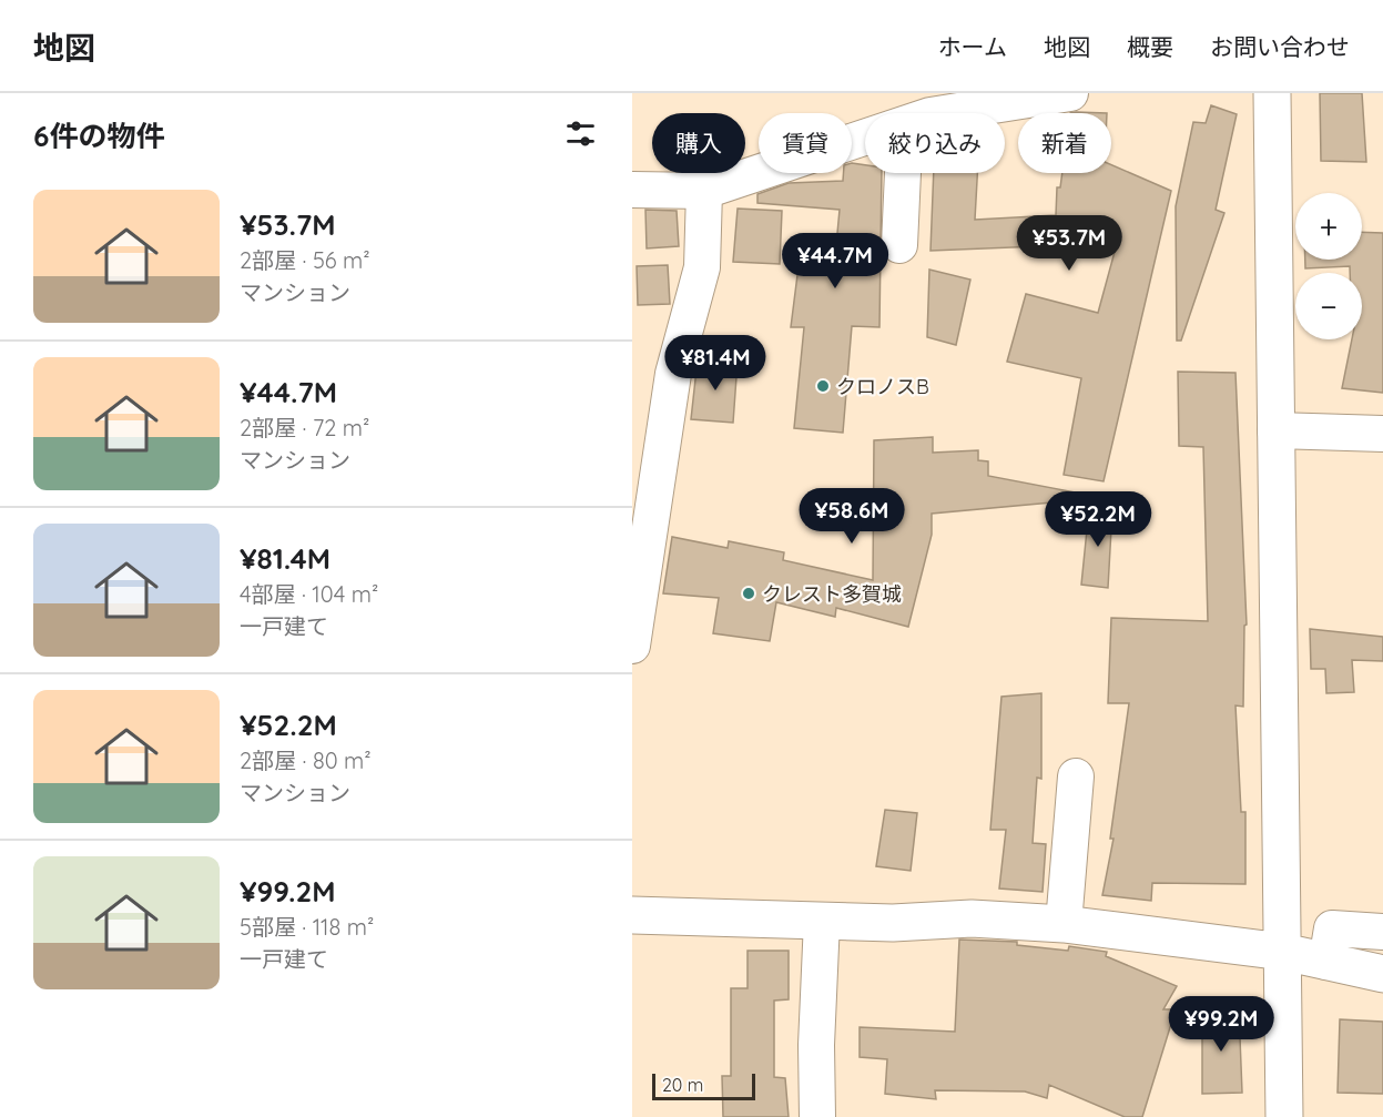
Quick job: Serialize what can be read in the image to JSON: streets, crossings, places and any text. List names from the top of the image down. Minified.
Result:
{"places":["クロノスB","クレスト多賀城"],"scale_bar":"20 m","page":{"header":"地図","nav":["ホーム","地図","概要","お問い合わせ"],"heading":"6件の物件","chip":["購入","賃貸","絞り込み","新着"],"list":[{"name":"¥53.7M","note":"2部屋 · 56 m² · マンション"},{"name":"¥44.7M","note":"2部屋 · 72 m² · マンション"},{"name":"¥81.4M","note":"4部屋 · 104 m² · 一戸建て"},{"name":"¥52.2M","note":"2部屋 · 80 m² · マンション"},{"name":"¥99.2M","note":"5部屋 · 118 m² · 一戸建て"}],"map_buttons":["+","−"],"price":["¥53.7M","¥44.7M","¥81.4M","¥58.6M","¥52.2M","¥99.2M"],"scale":"20 m"}}
